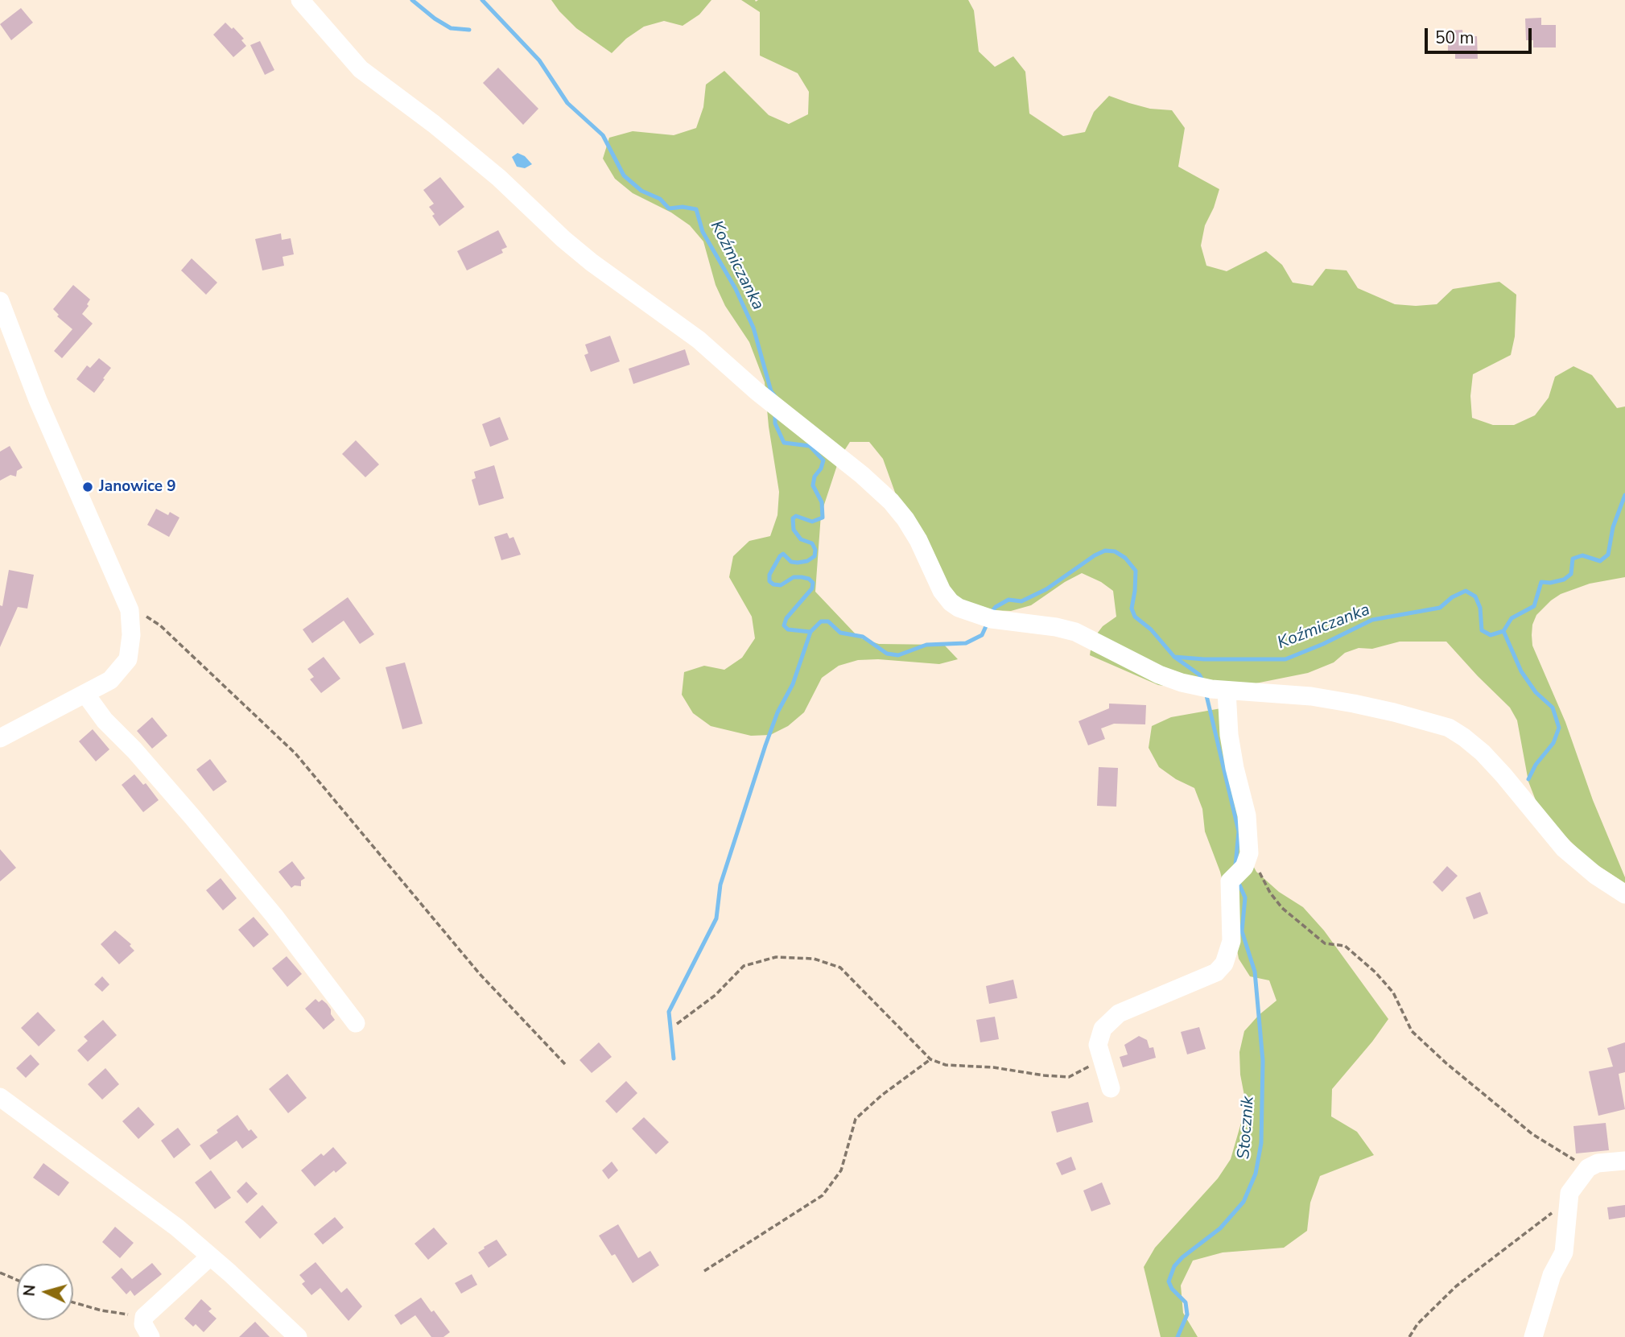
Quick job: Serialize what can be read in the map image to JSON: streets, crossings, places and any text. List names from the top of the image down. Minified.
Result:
{"water":["Koźmiczanka","Stocznik"],"places":["Janowice 9"],"scale_bar":"50 m","north":"left"}
